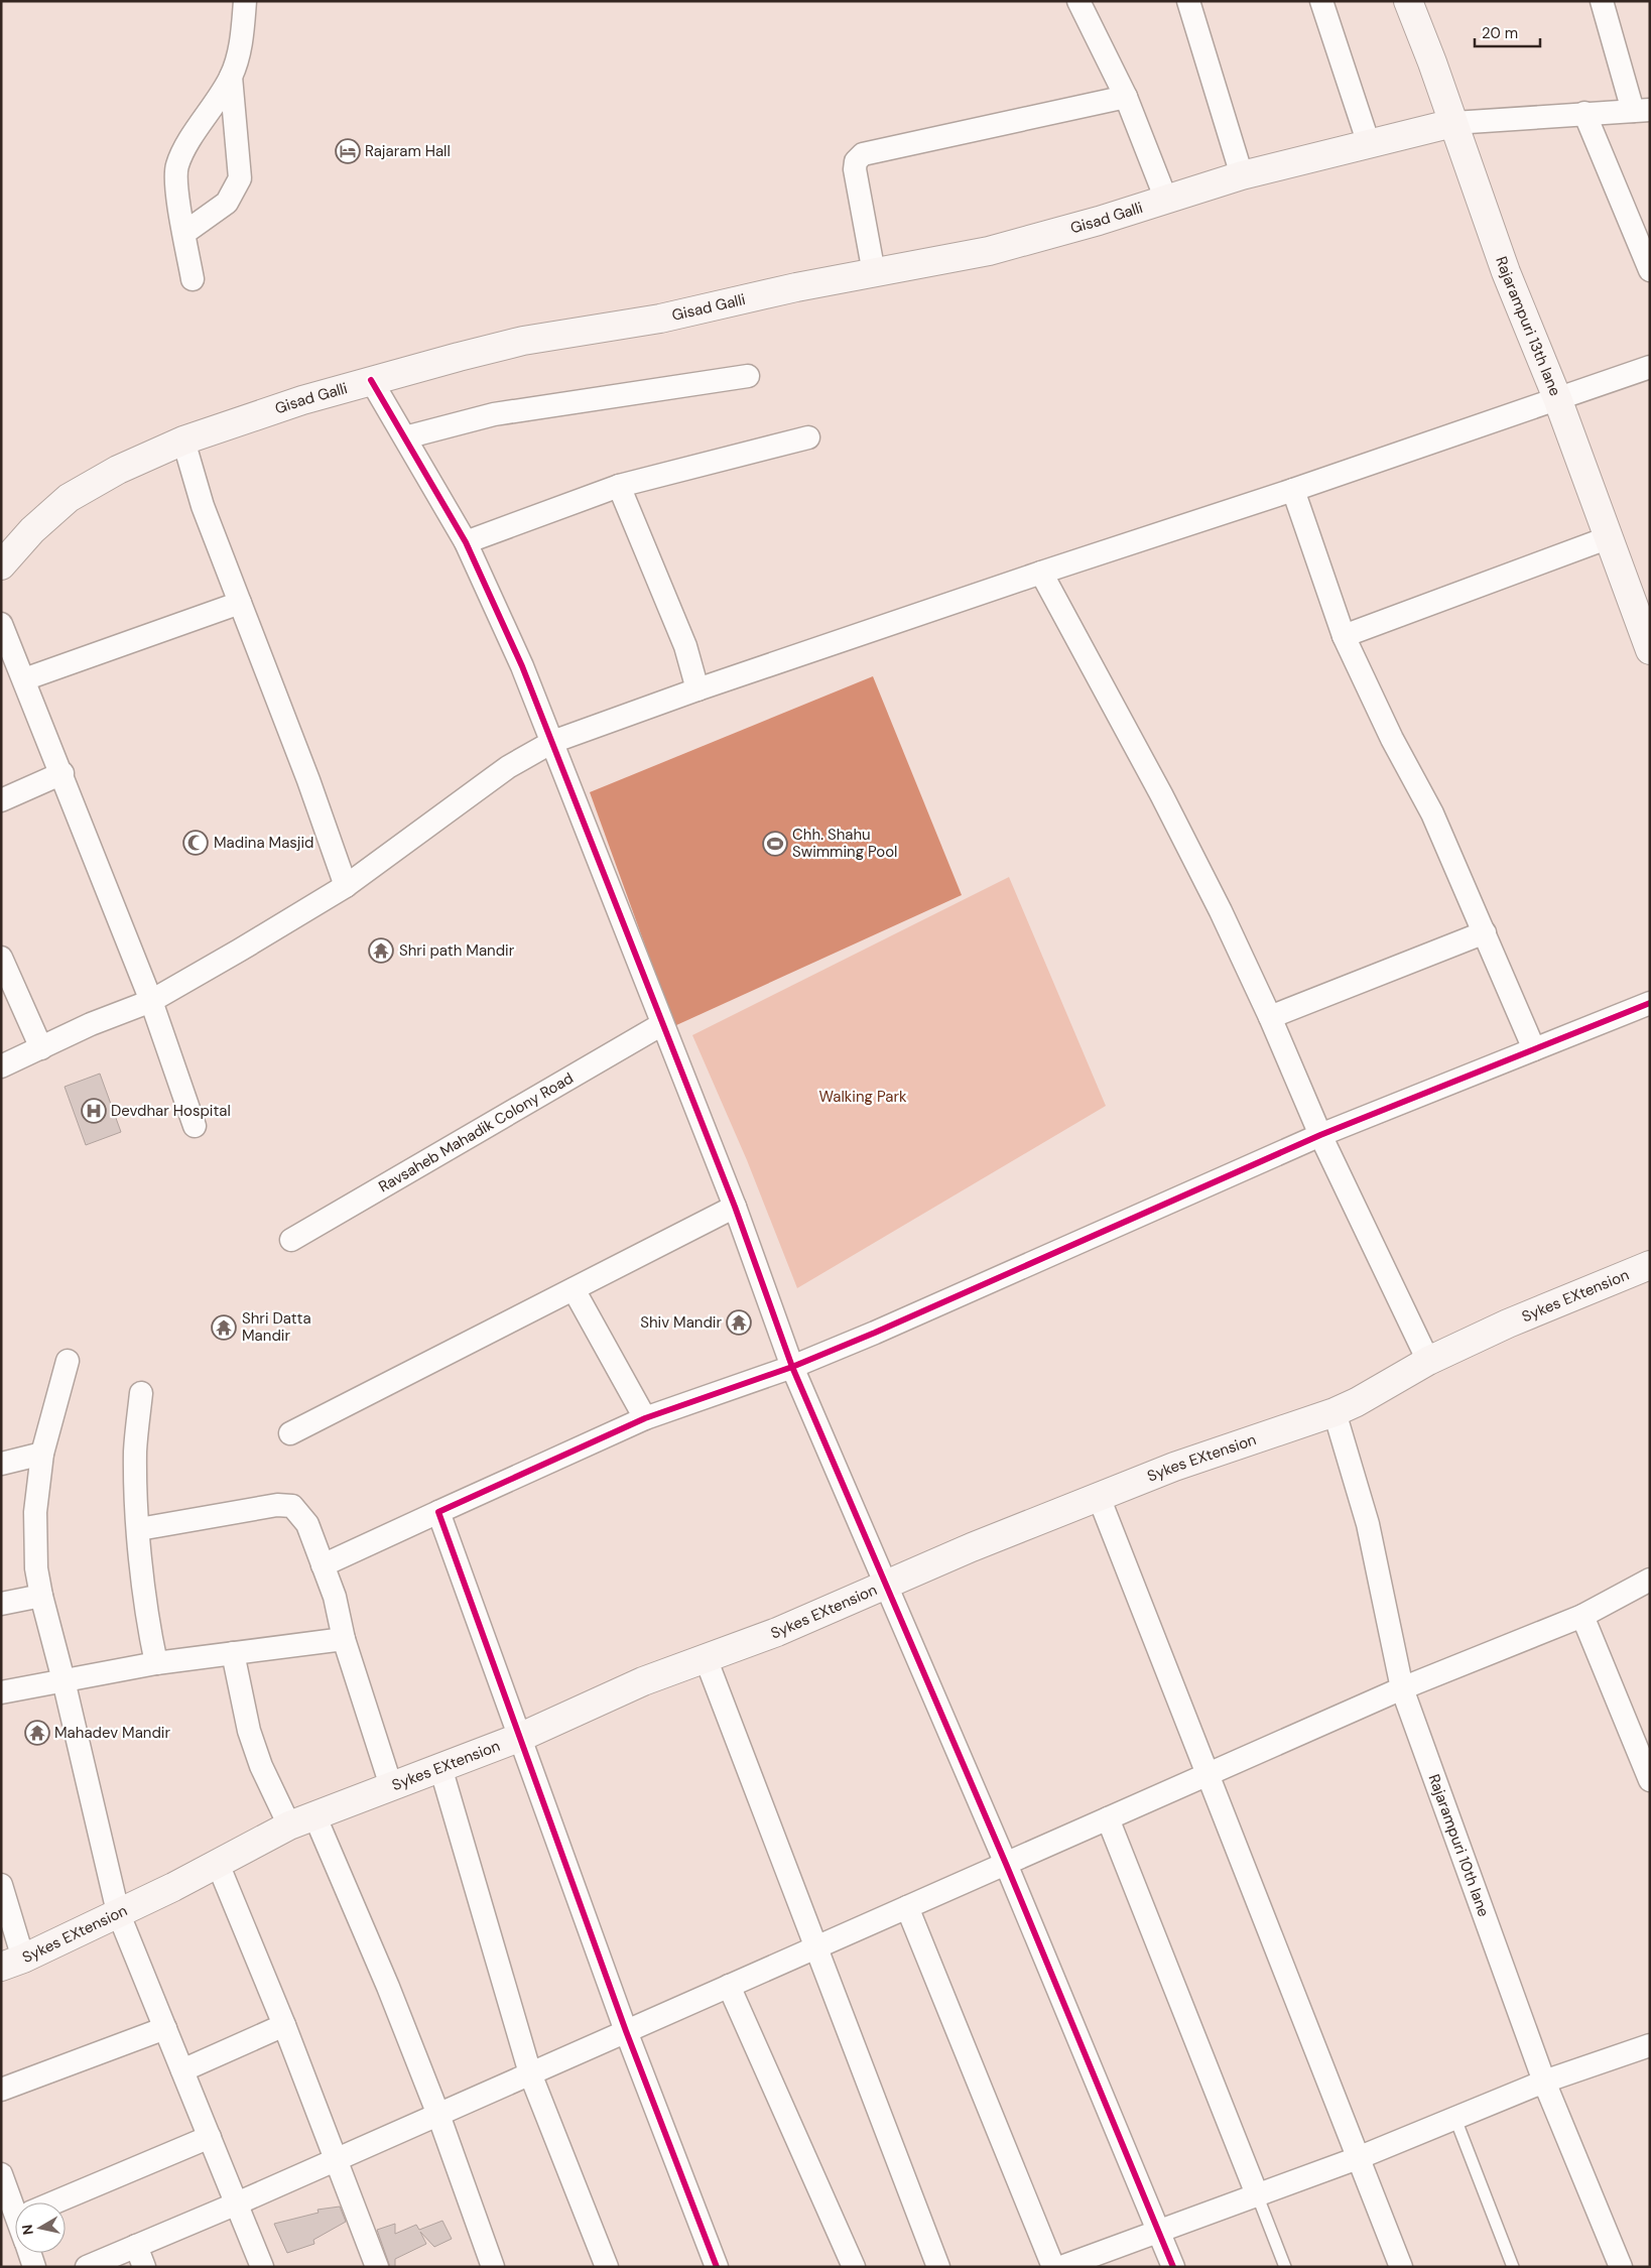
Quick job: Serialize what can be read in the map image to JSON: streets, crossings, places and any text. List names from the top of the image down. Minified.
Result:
{"streets":{"street":["Gisad Galli","Rajarampuri 13th lane","Ravsaheb Mahadik Colony Road","Sykes EXtension","Rajarampuri 10th lane"]},"crossings":[["Gisad Galli","Rajarampuri 13th lane"],["Sykes EXtension","Rajarampuri 10th lane"]],"parks":["Walking Park"],"places":{"hotel":["Rajaram Hall"],"mosque":["Madina Masjid"],"sports":["Chh. Shahu Swimming Pool"],"temple":["Shri path Mandir","Shiv Mandir","Shri Datta Mandir","Mahadev Mandir"],"hospital":["Devdhar Hospital"]},"scale_bar":"20 m","north":"left"}
